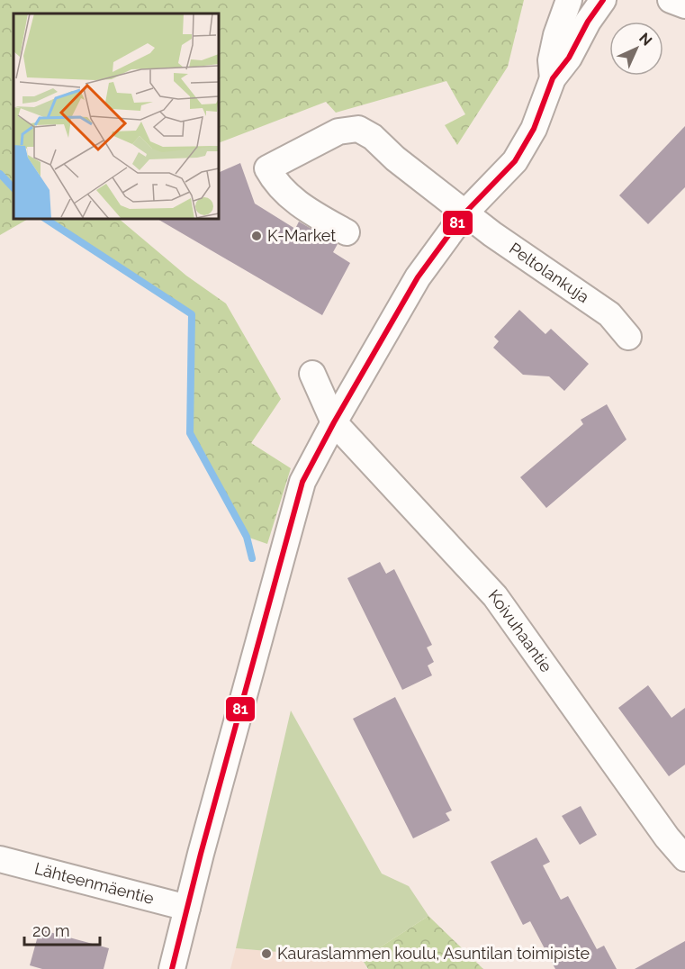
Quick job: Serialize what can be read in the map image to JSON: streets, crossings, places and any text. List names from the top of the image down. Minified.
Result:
{"streets":{"street":["Peltolankuja","Koivuhaantie","Lähteenmäentie"]},"places":["K-Market","Kauraslammen koulu, Asuntilan toimipiste"],"lines":["transit line 81"],"scale_bar":"20 m","north":"top right"}
